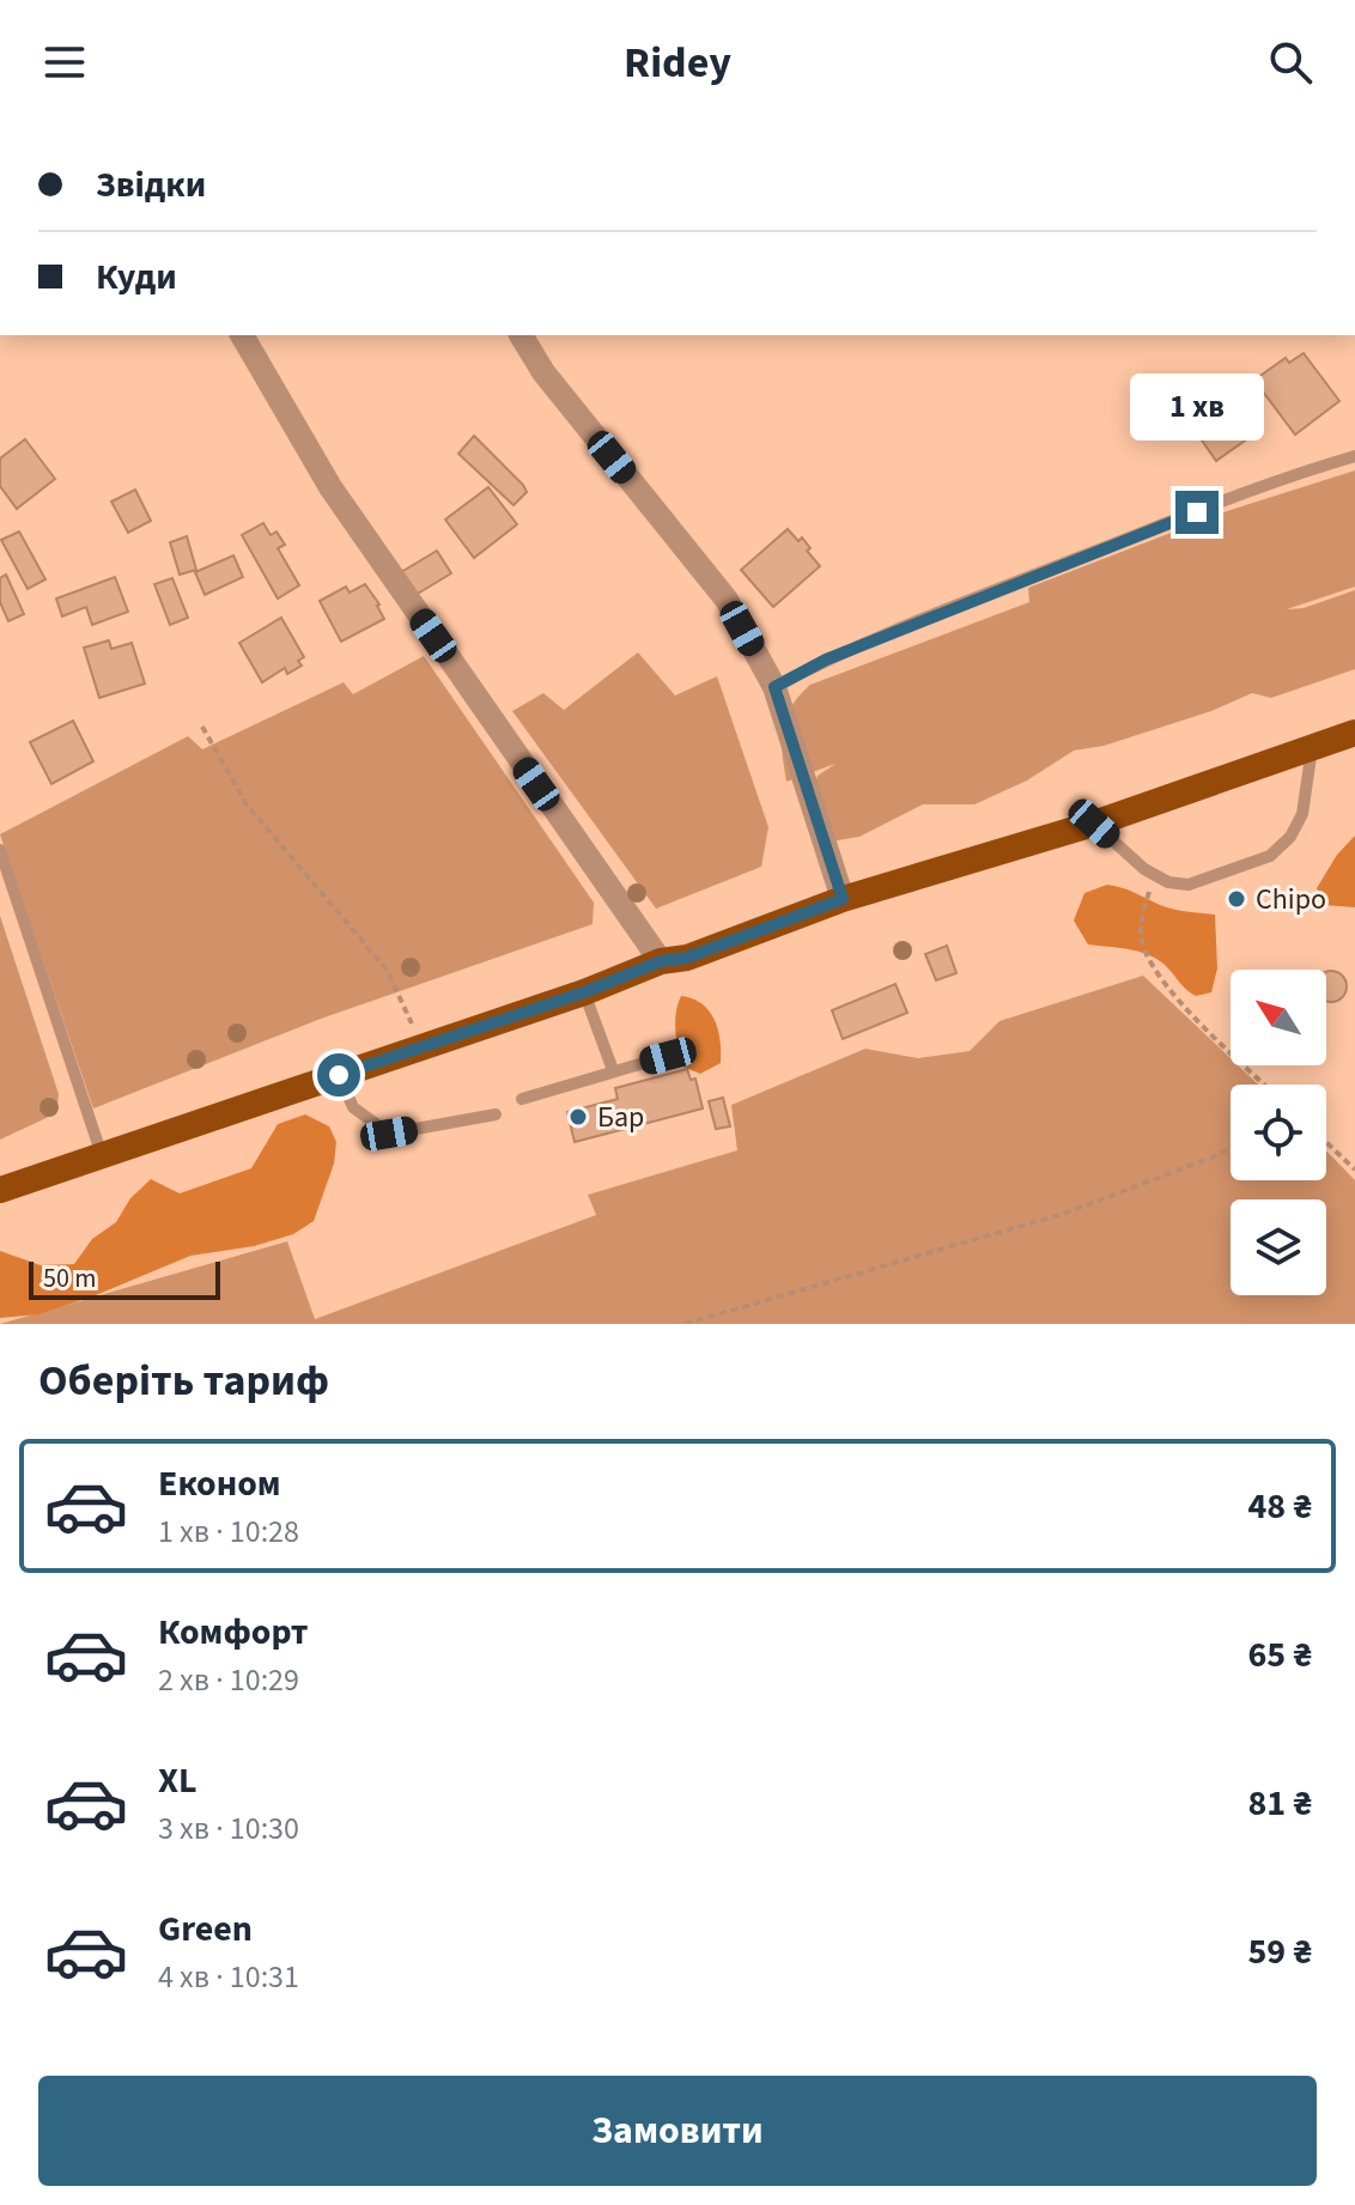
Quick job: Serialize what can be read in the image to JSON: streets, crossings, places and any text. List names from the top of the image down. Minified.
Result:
{"places":["Chipo","Бар"],"scale_bar":"50 m","north":"top left","page":{"header":"Ridey","banner":["Звідки","Куди"],"bubble":"1 хв","scale":"50 m","heading":"Оберіть тариф","list":[{"name":"Економ","note":"1 хв · 10:28","value":"48 ₴"},{"name":"Комфорт","note":"2 хв · 10:29","value":"65 ₴"},{"name":"XL","note":"3 хв · 10:30","value":"81 ₴"},{"name":"Green","note":"4 хв · 10:31","value":"59 ₴"}],"buttons":"Замовити"}}
